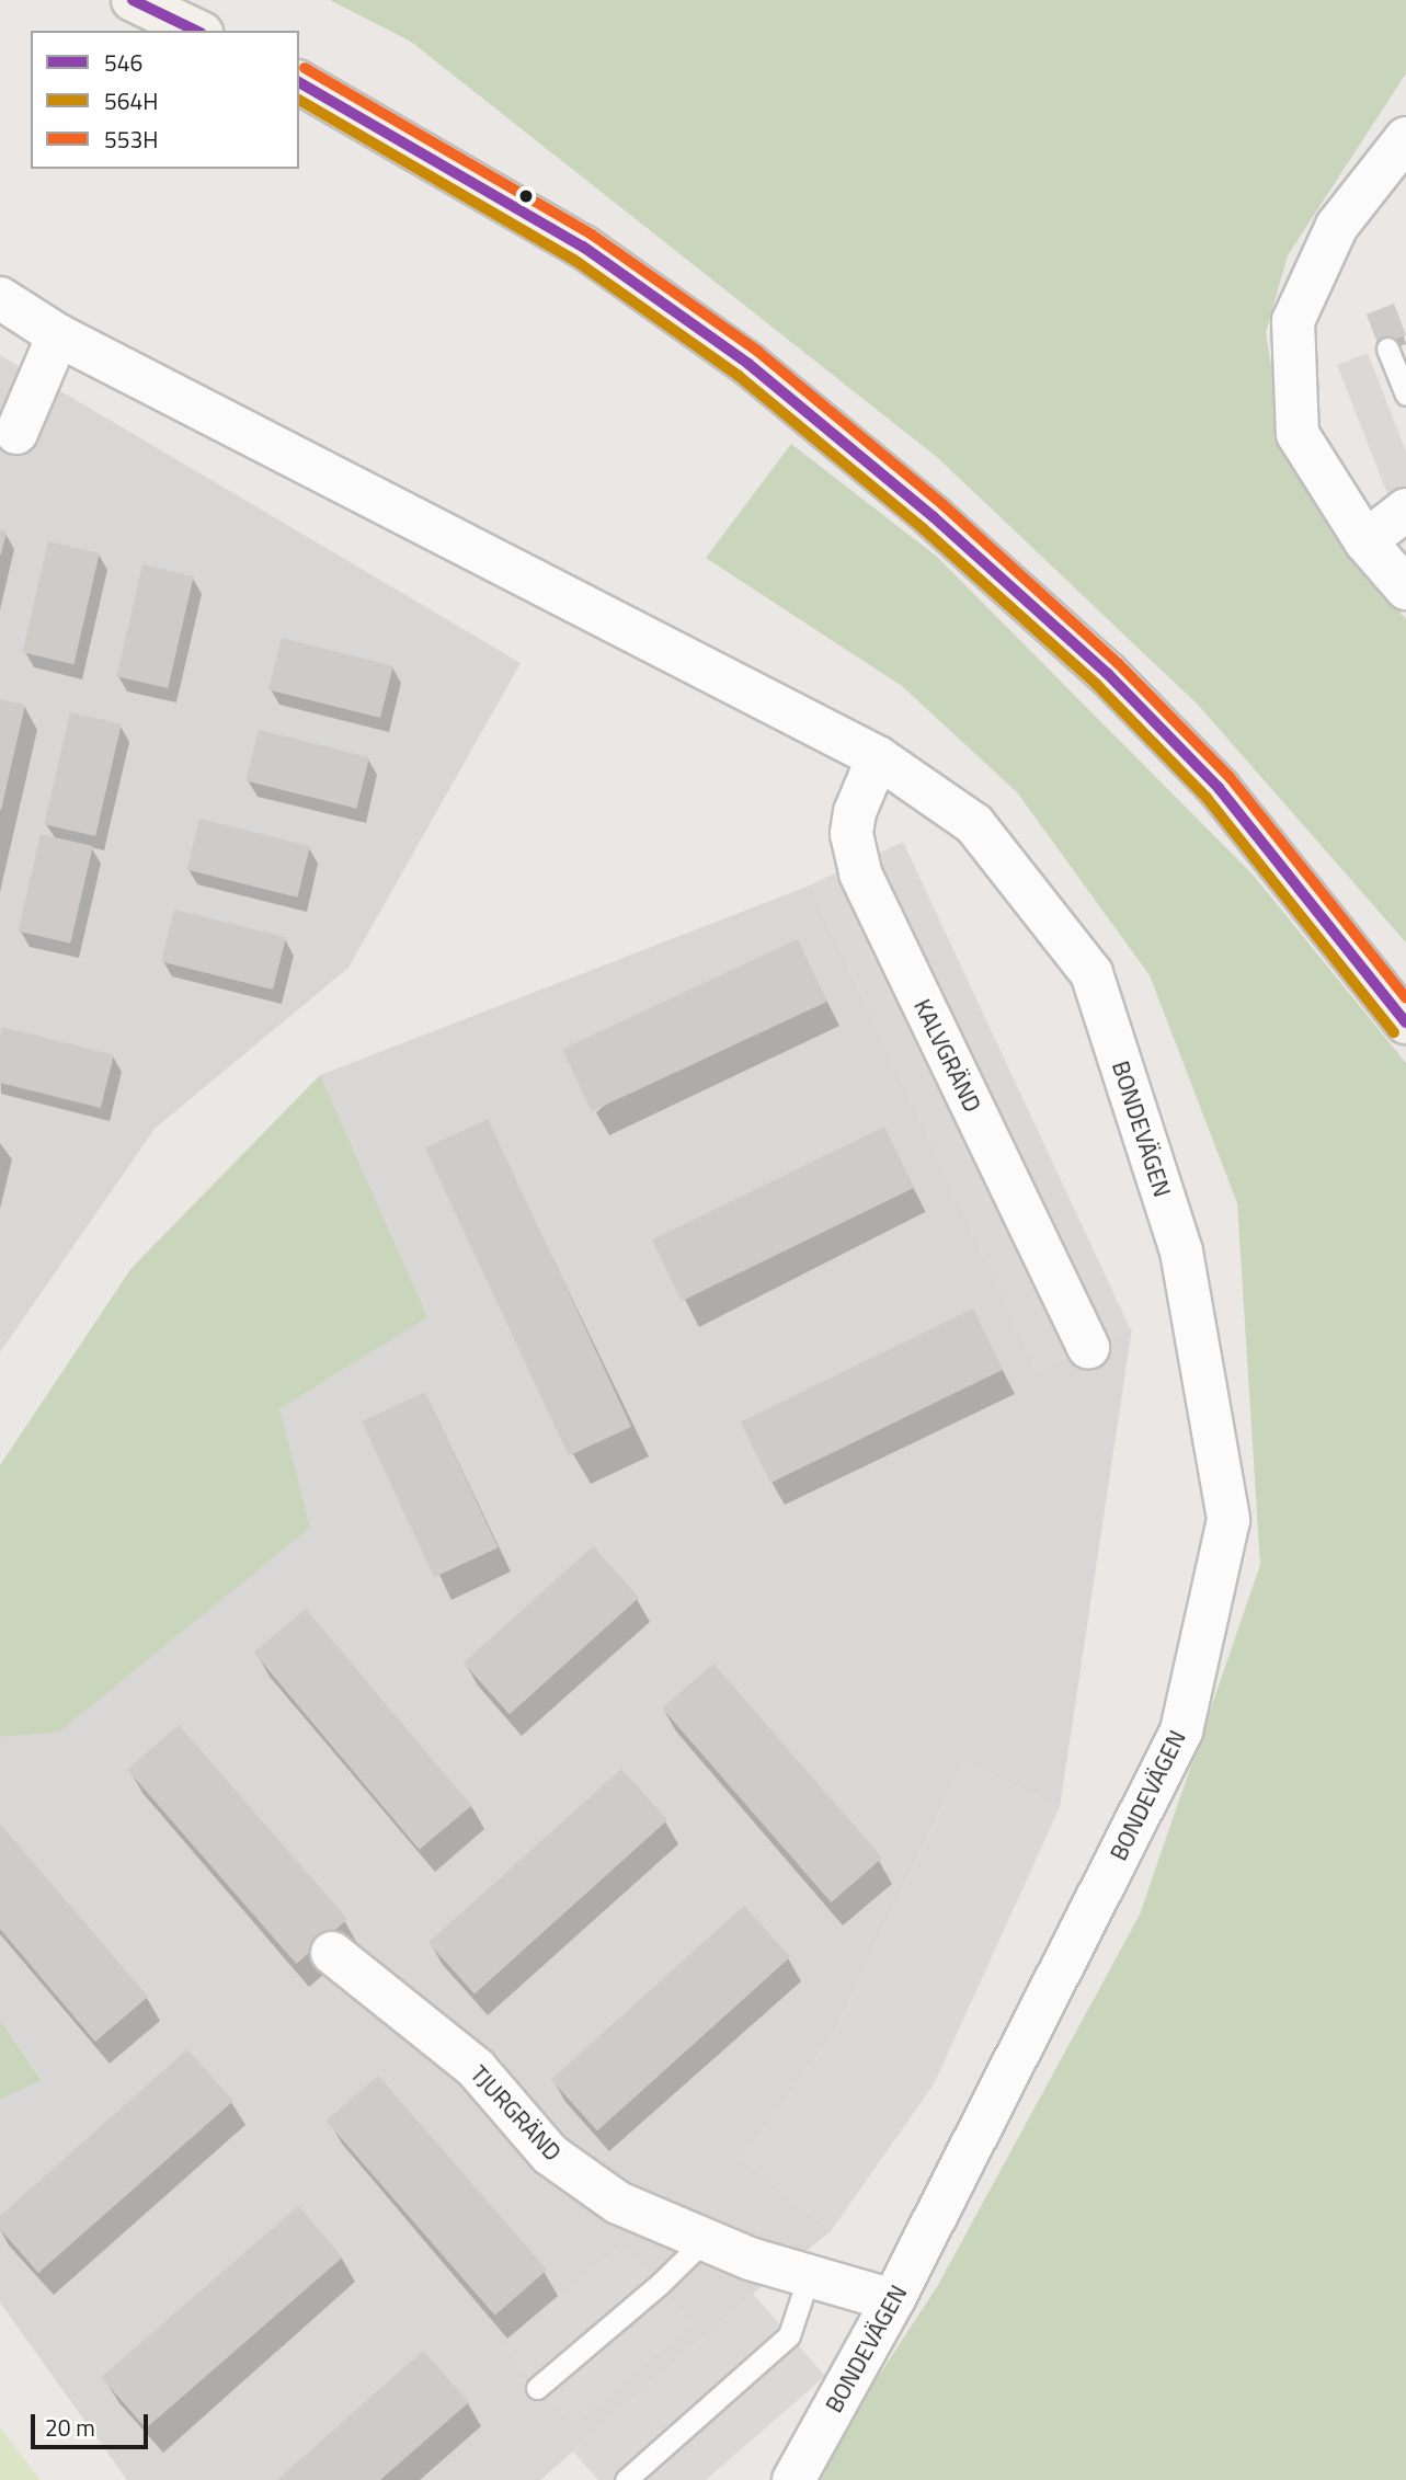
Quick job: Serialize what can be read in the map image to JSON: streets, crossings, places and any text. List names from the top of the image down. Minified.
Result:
{"streets":{"street":["KALVGRÄND","BONDEVÄGEN","TJURGRÄND"]},"crossings":[["KALVGRÄND","BONDEVÄGEN"],["BONDEVÄGEN","TJURGRÄND"]],"lines":["transit line 546","transit line 553H","transit line 564H"],"legend":["546","564H","553H"],"scale_bar":"20 m"}
